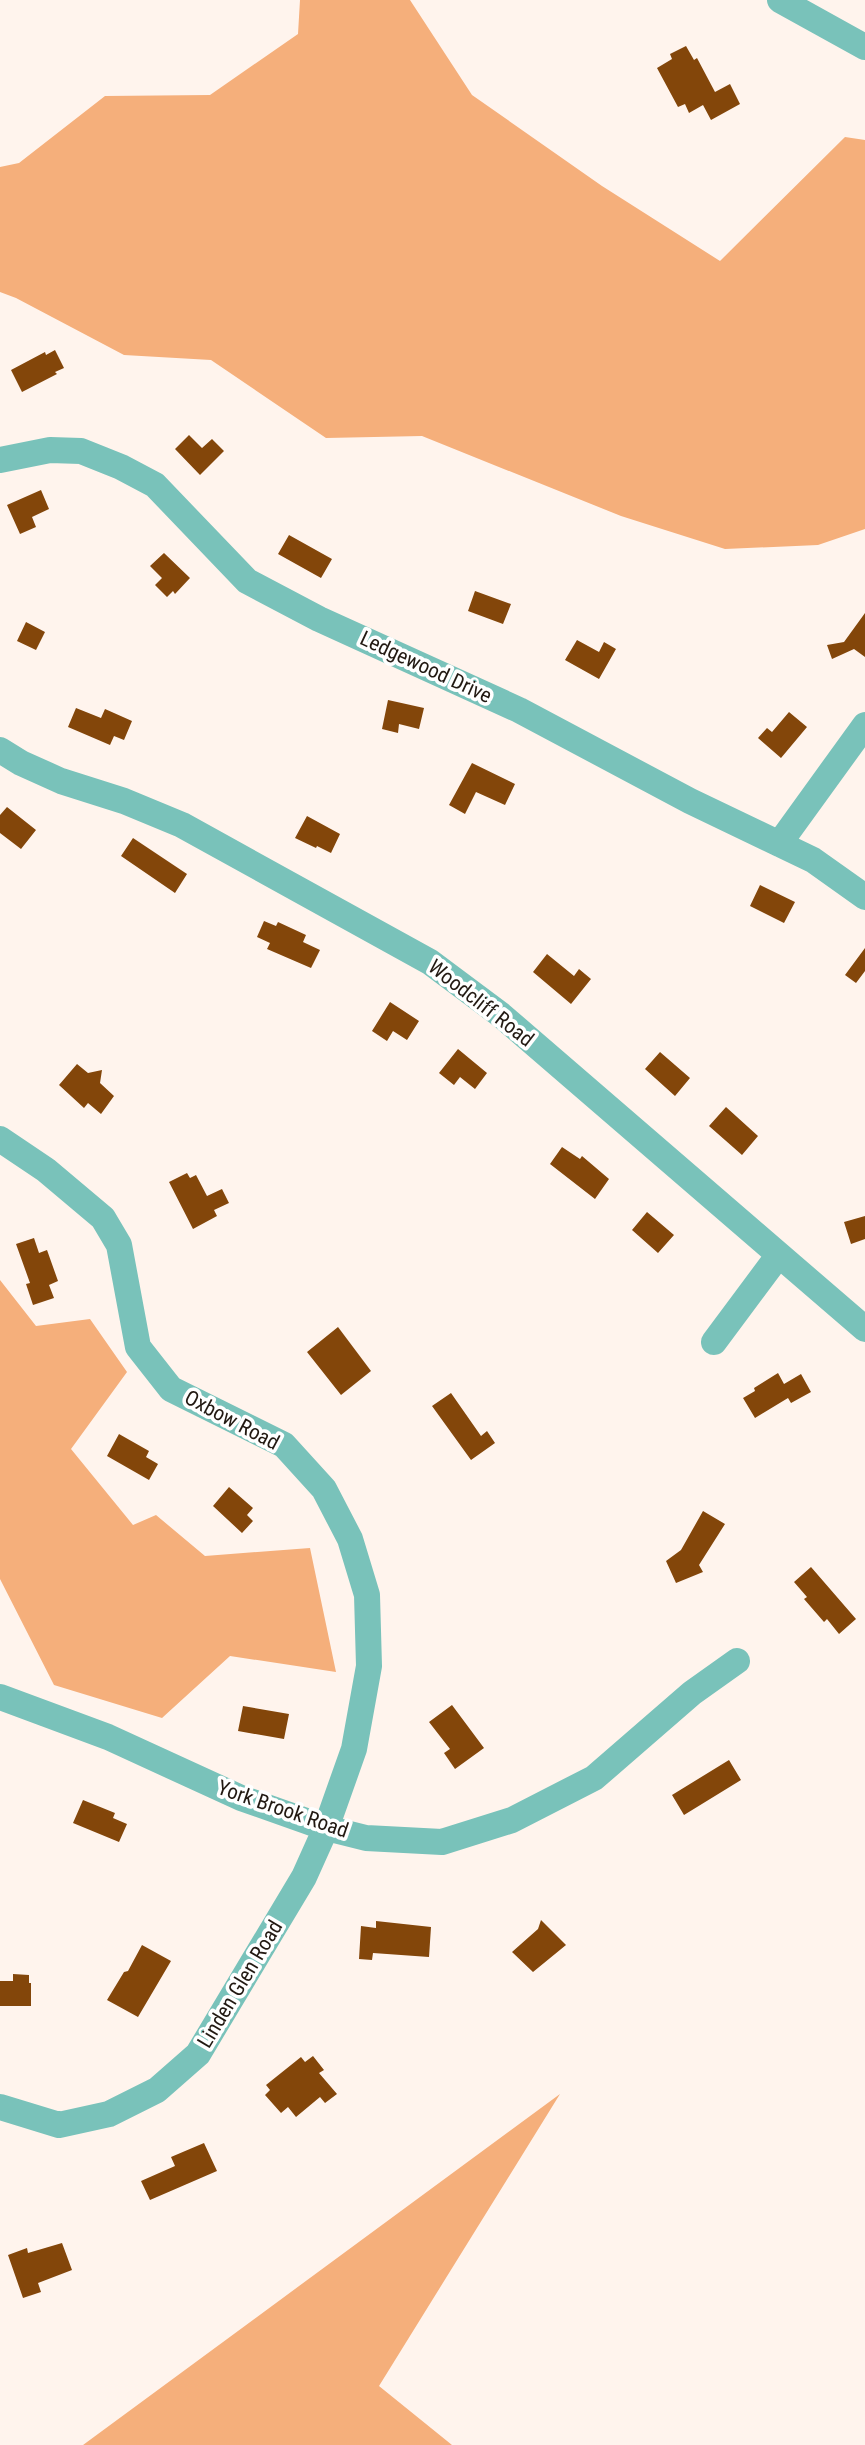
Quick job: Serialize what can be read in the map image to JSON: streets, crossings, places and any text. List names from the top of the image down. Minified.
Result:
{"streets":{"street":["Ledgewood Drive","Woodcliff Road","Oxbow Road","York Brook Road","Linden Glen Road"]},"crossings":[["Oxbow Road","York Brook Road"],["Oxbow Road","Linden Glen Road"],["York Brook Road","Linden Glen Road"]]}
